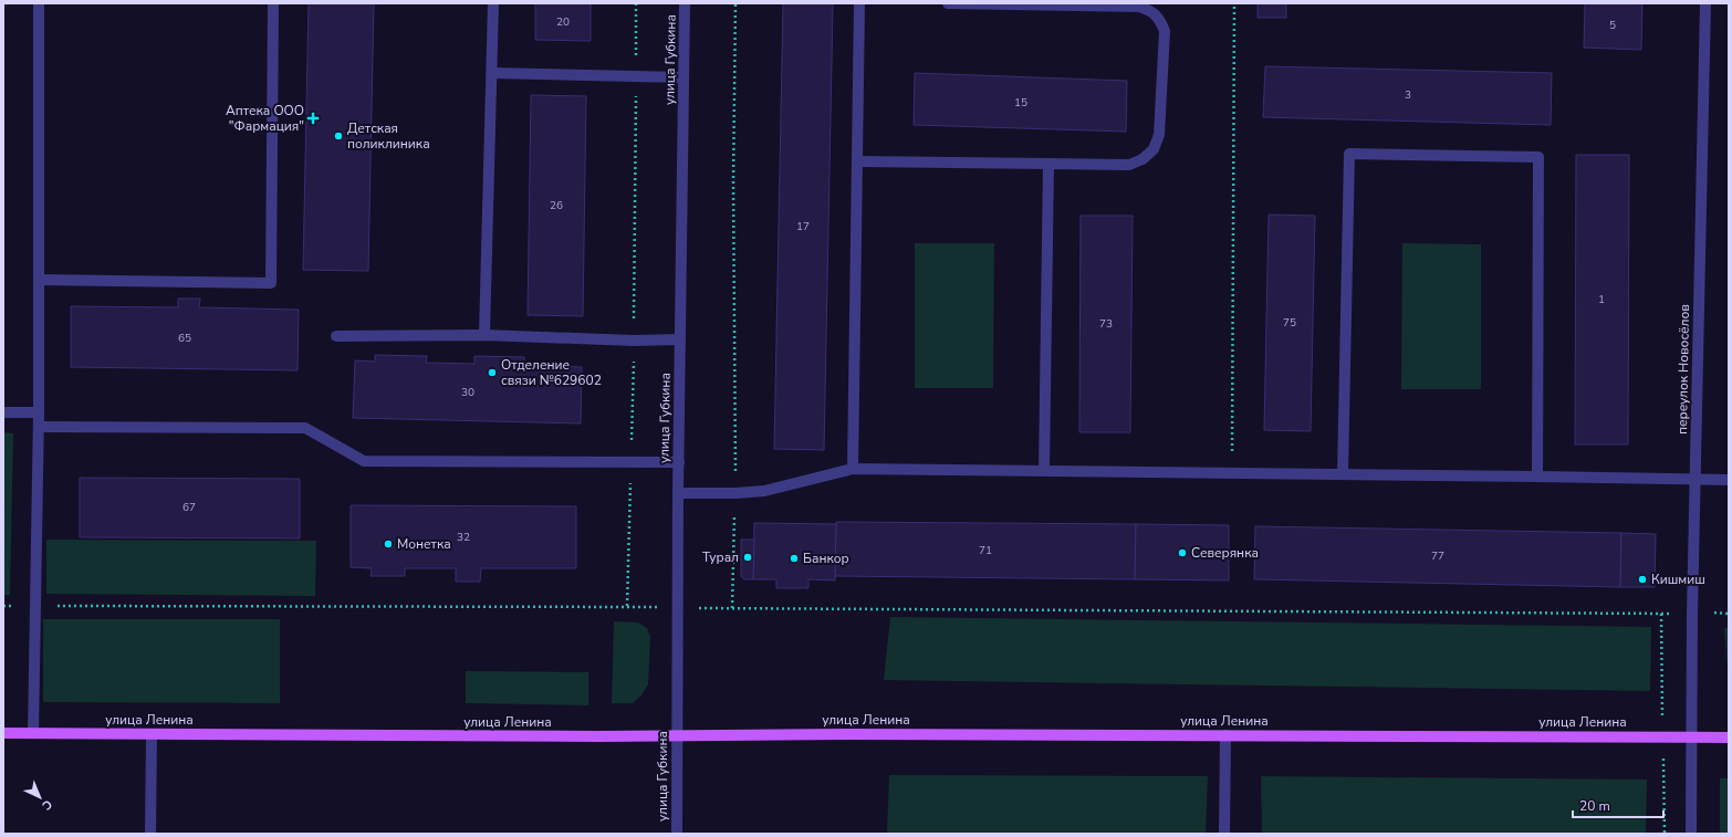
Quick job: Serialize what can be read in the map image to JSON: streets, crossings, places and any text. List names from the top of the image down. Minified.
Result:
{"streets":{"main road":["улица Ленина"],"street":["улица Губкина","переулок Новосёлов"]},"crossings":[["улица Губкина","улица Ленина"],["переулок Новосёлов","улица Ленина"]],"places":{"health":["Аптека ООО \"Фармация\""],"other":["Детская поликлиника","Отделение связи №629602","Монетка","Северянка","Турал","Банкор","Кишмиш"]},"house_numbers":["20","5","3","15","26","17","1","75","73","65","30","67","32","71","77"],"scale_bar":"20 m","north":"bottom right"}
